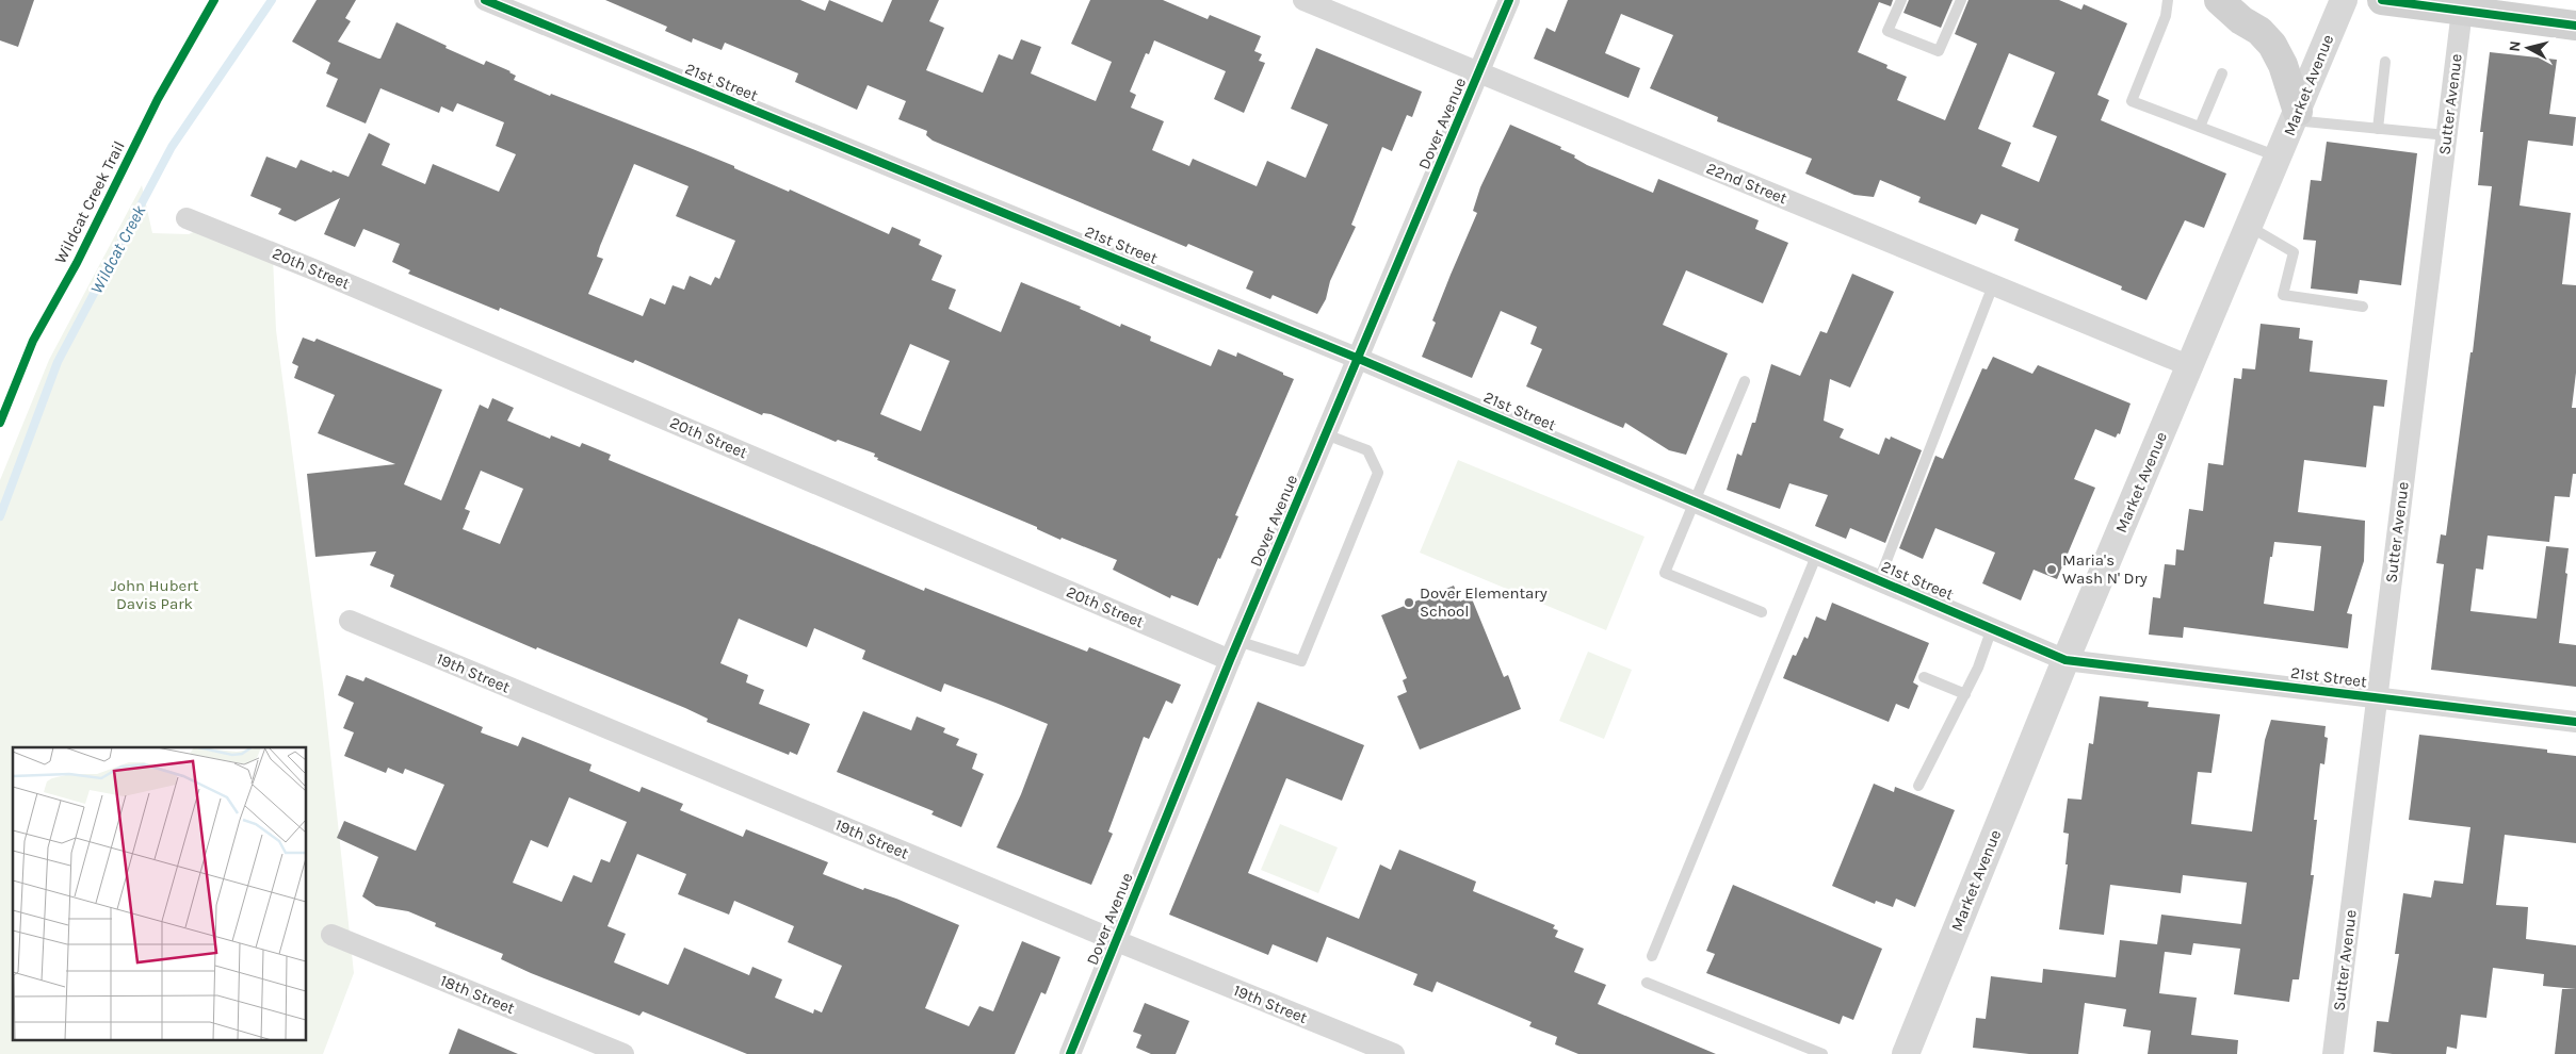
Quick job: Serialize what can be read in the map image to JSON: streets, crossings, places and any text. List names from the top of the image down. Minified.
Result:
{"streets":{"street":["21st Street","Market Avenue","Sutter Avenue","Dover Avenue","22nd Street","20th Street","19th Street","18th Street"],"cycle path":["Wildcat Creek Trail"]},"crossings":[["21st Street","Market Avenue"],["21st Street","Sutter Avenue"],["21st Street","Dover Avenue"],["Market Avenue","22nd Street"],["Dover Avenue","22nd Street"],["Dover Avenue","20th Street"],["Dover Avenue","19th Street"]],"water":["Wildcat Creek"],"parks":["John Hubert Davis Park"],"places":["Maria's Wash N' Dry","Dover Elementary School"],"north":"left"}
